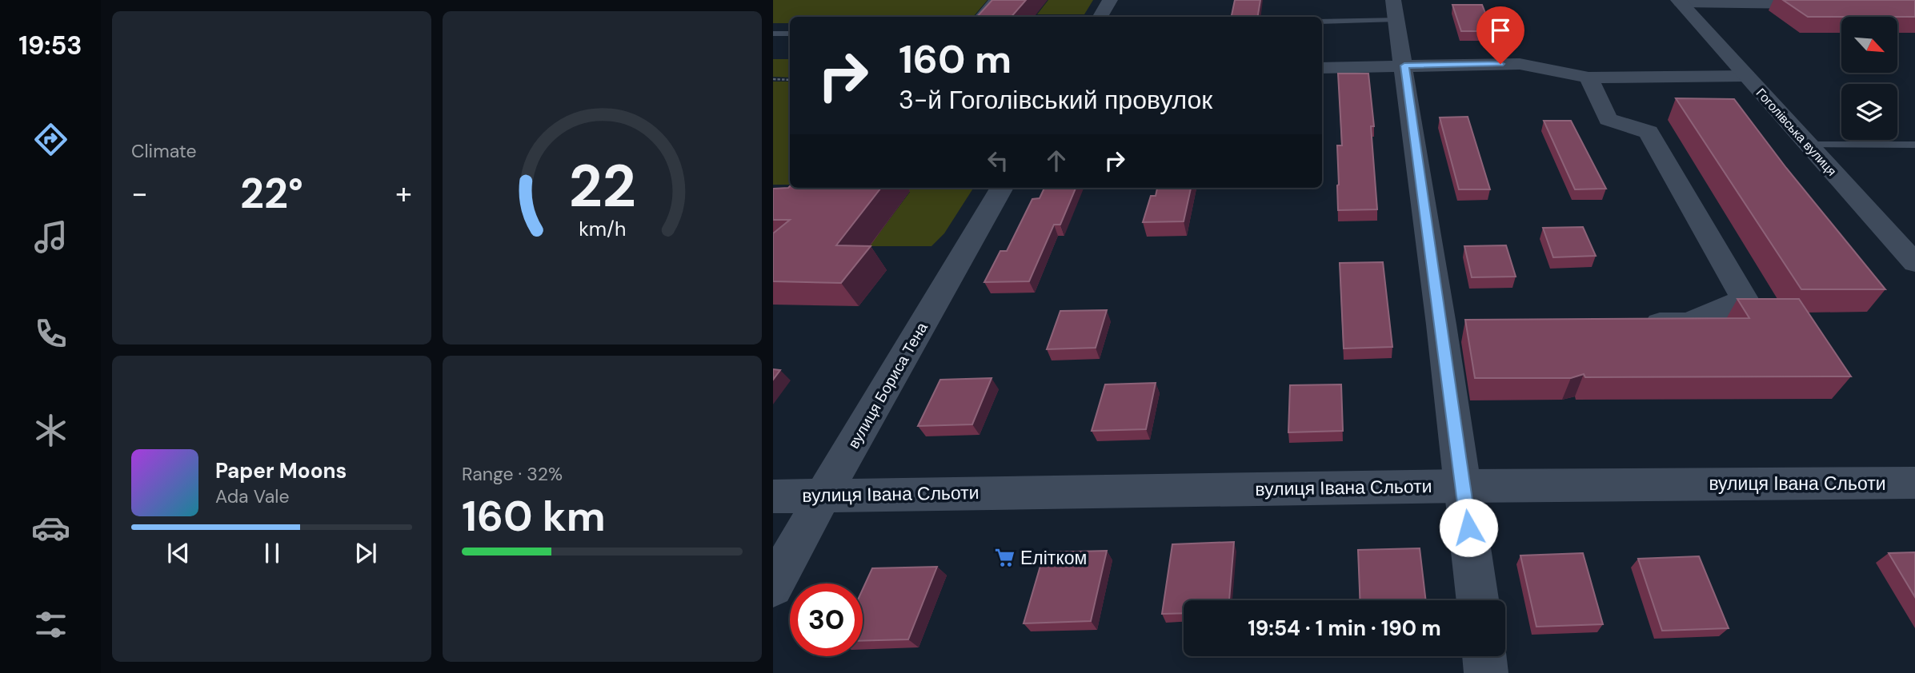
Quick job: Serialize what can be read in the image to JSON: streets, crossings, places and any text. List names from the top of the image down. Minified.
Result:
{"streets":{"street":["Гоголівська вулиця","вулиця Бориса Тена","вулиця Івана Сльоти"]},"crossings":[["вулиця Бориса Тена","вулиця Івана Сльоти"]],"places":{"supermarket":["Елітком"]},"north":"bottom right","page":{"tabs":"19:53","tile":["Climate",["Range · 32%","160 km"]],"turn":["160 m","3-й Гоголівський провулок"],"heat":["−","22°","+"],"song":["Paper Moons","Ada Vale"],"limit":"30","trip":"19:54 · 1 min · 190 m","gauge":["22","km/h"]}}
